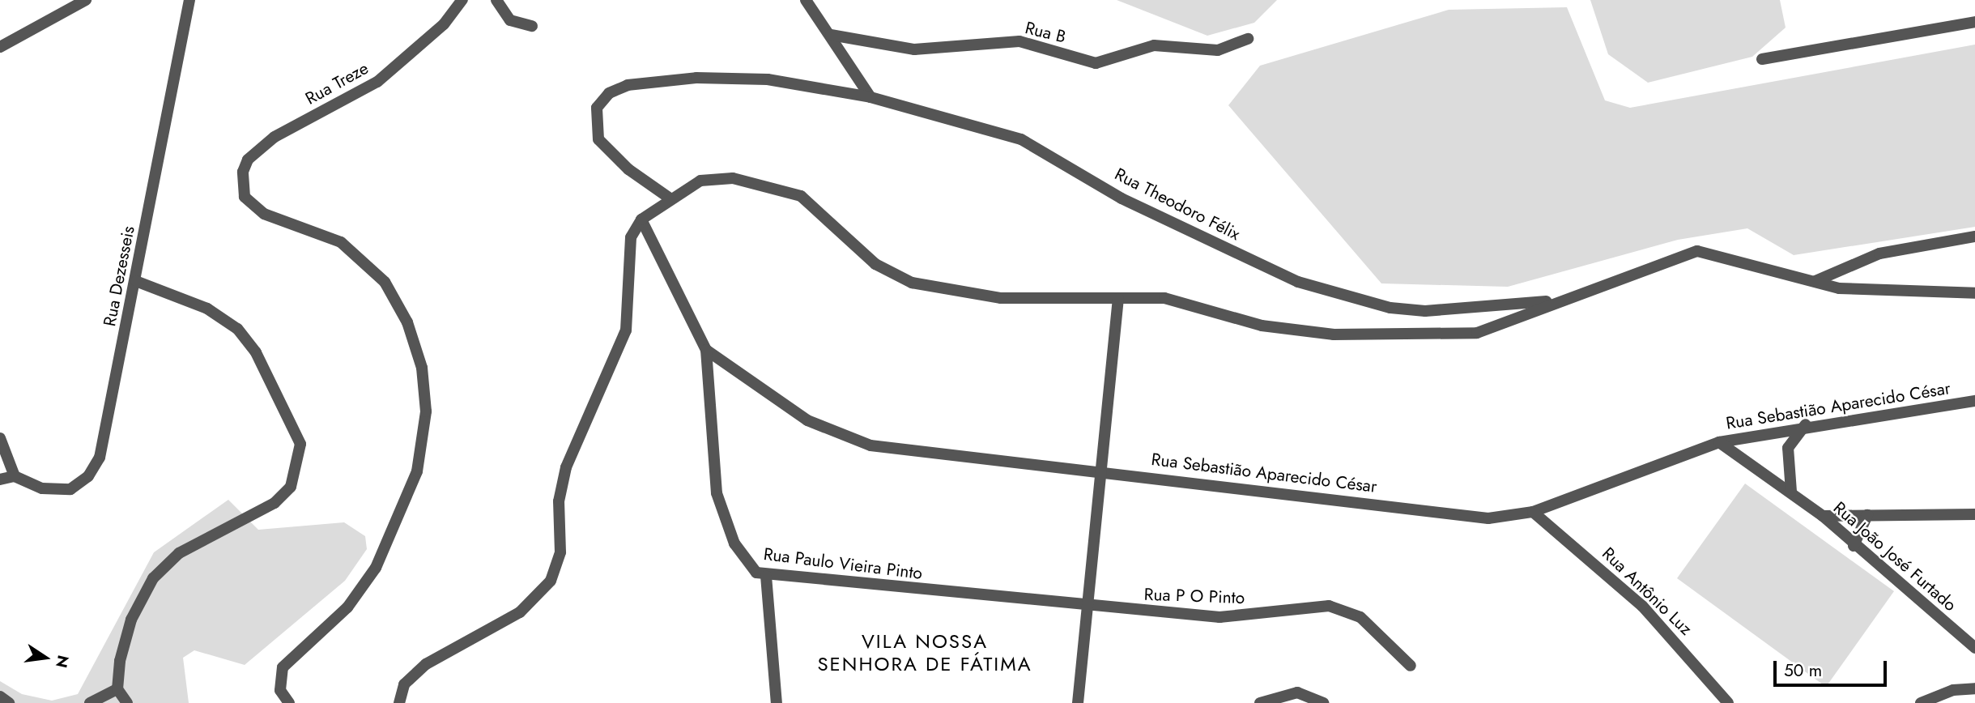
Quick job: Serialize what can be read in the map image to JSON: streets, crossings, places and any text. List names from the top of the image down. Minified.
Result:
{"streets":{"street":["Rua B","Rua Treze","Rua Theodoro Félix","Rua Dezesseis","Rua Sebastião Aparecido César","Rua João José Furtado","Rua Paulo Vieira Pinto","Rua Antônio Luz","Rua P O Pinto"]},"crossings":[["Rua Sebastião Aparecido César","Rua João José Furtado"],["Rua Sebastião Aparecido César","Rua Paulo Vieira Pinto"],["Rua Sebastião Aparecido César","Rua Antônio Luz"],["Rua Paulo Vieira Pinto","Rua P O Pinto"]],"districts":["VILA NOSSA SENHORA DE FÁTIMA"],"scale_bar":"50 m","north":"right"}
